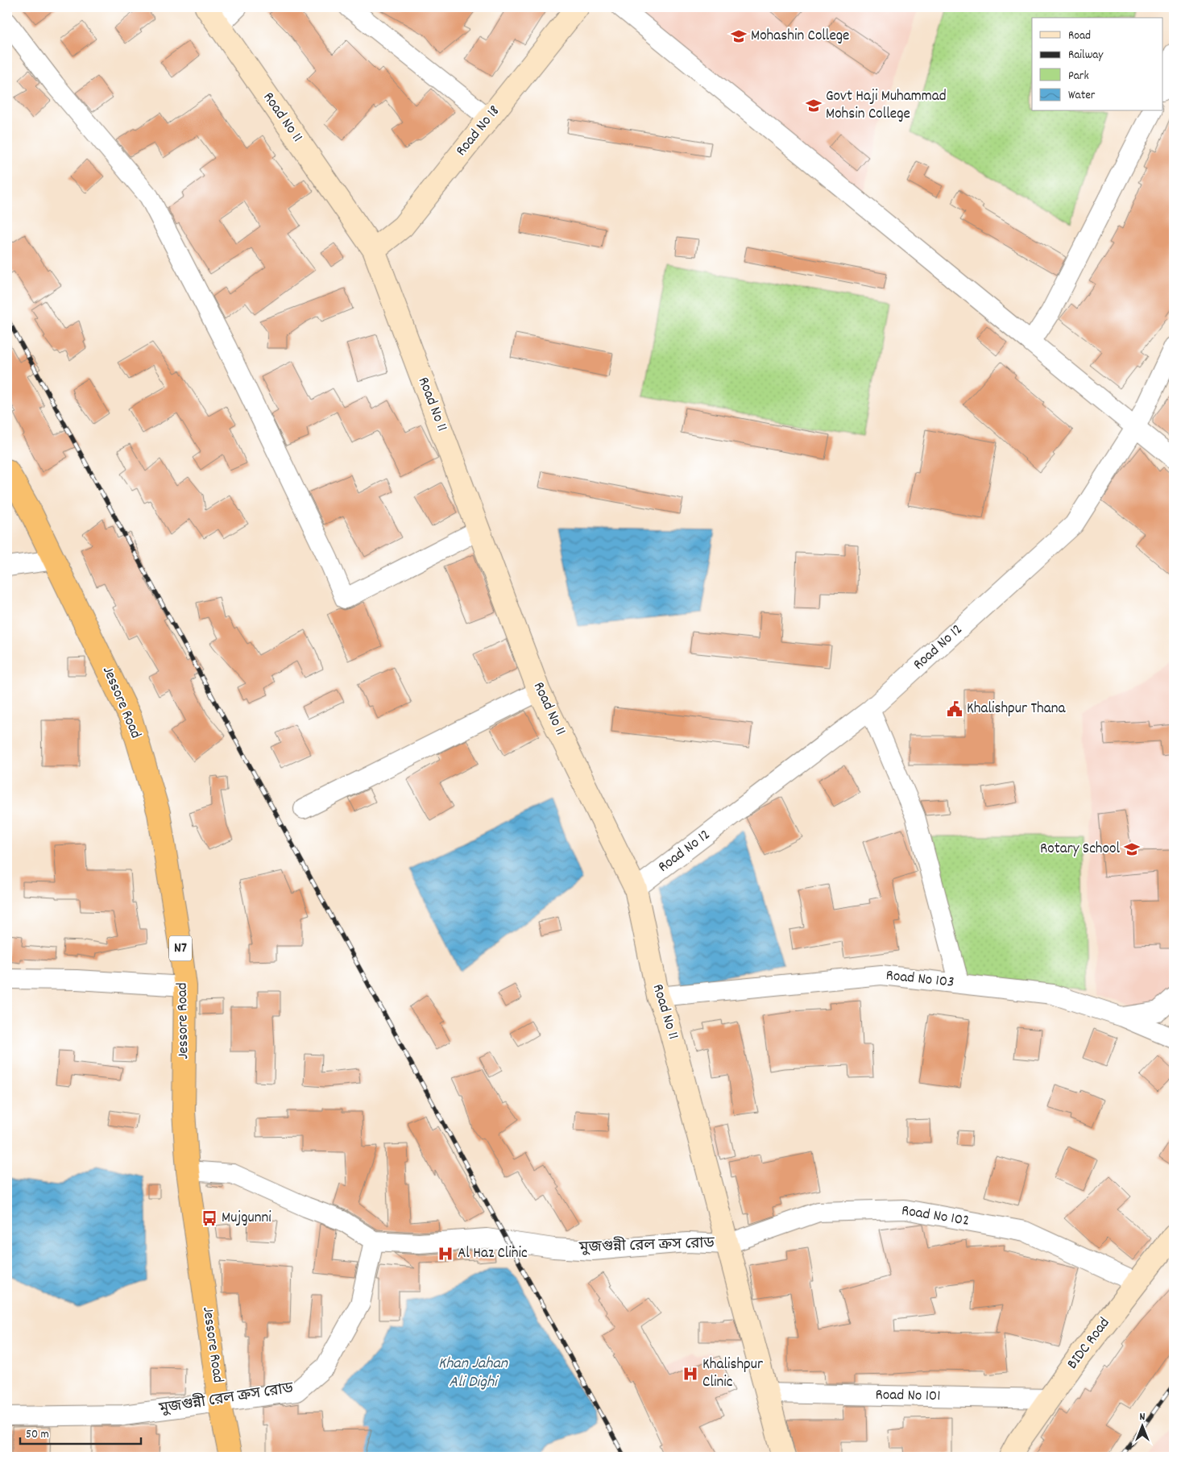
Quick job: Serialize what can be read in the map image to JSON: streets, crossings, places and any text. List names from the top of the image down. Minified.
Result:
{"streets":{"highway":["Jessore Road","N7"],"street":["Road No 11","Road No 18","Road No 12","Road No 103","Road No 102","মুজগুন্নী রেল ক্রস রোড","BIDC Road","Road No 101"]},"crossings":[["Road No 11","Road No 18"],["Road No 11","Road No 12"],["Road No 11","Road No 103"],["Road No 11","Road No 102"],["Road No 11","মুজগুন্নী রেল ক্রস রোড"],["Road No 11","Road No 101"],["Jessore Road","মুজগুন্নী রেল ক্রস রোড"],["Road No 102","মুজগুন্নী রেল ক্রস রোড"],["Road No 102","BIDC Road"],["BIDC Road","Road No 101"]],"water":["Khan Jahan Ali Dighi"],"places":{"school or university":["Mohashin College","Govt Haji Muhammad Mohsin College","Rotary School"],"public building":["Khalishpur Thana"],"bus stop":["Mujgunni"],"hospital":["Al Haz Clinic","Khalishpur Clinic"]},"legend":["Road","Railway","Park","Water"],"scale_bar":"50 m","north":"top"}
